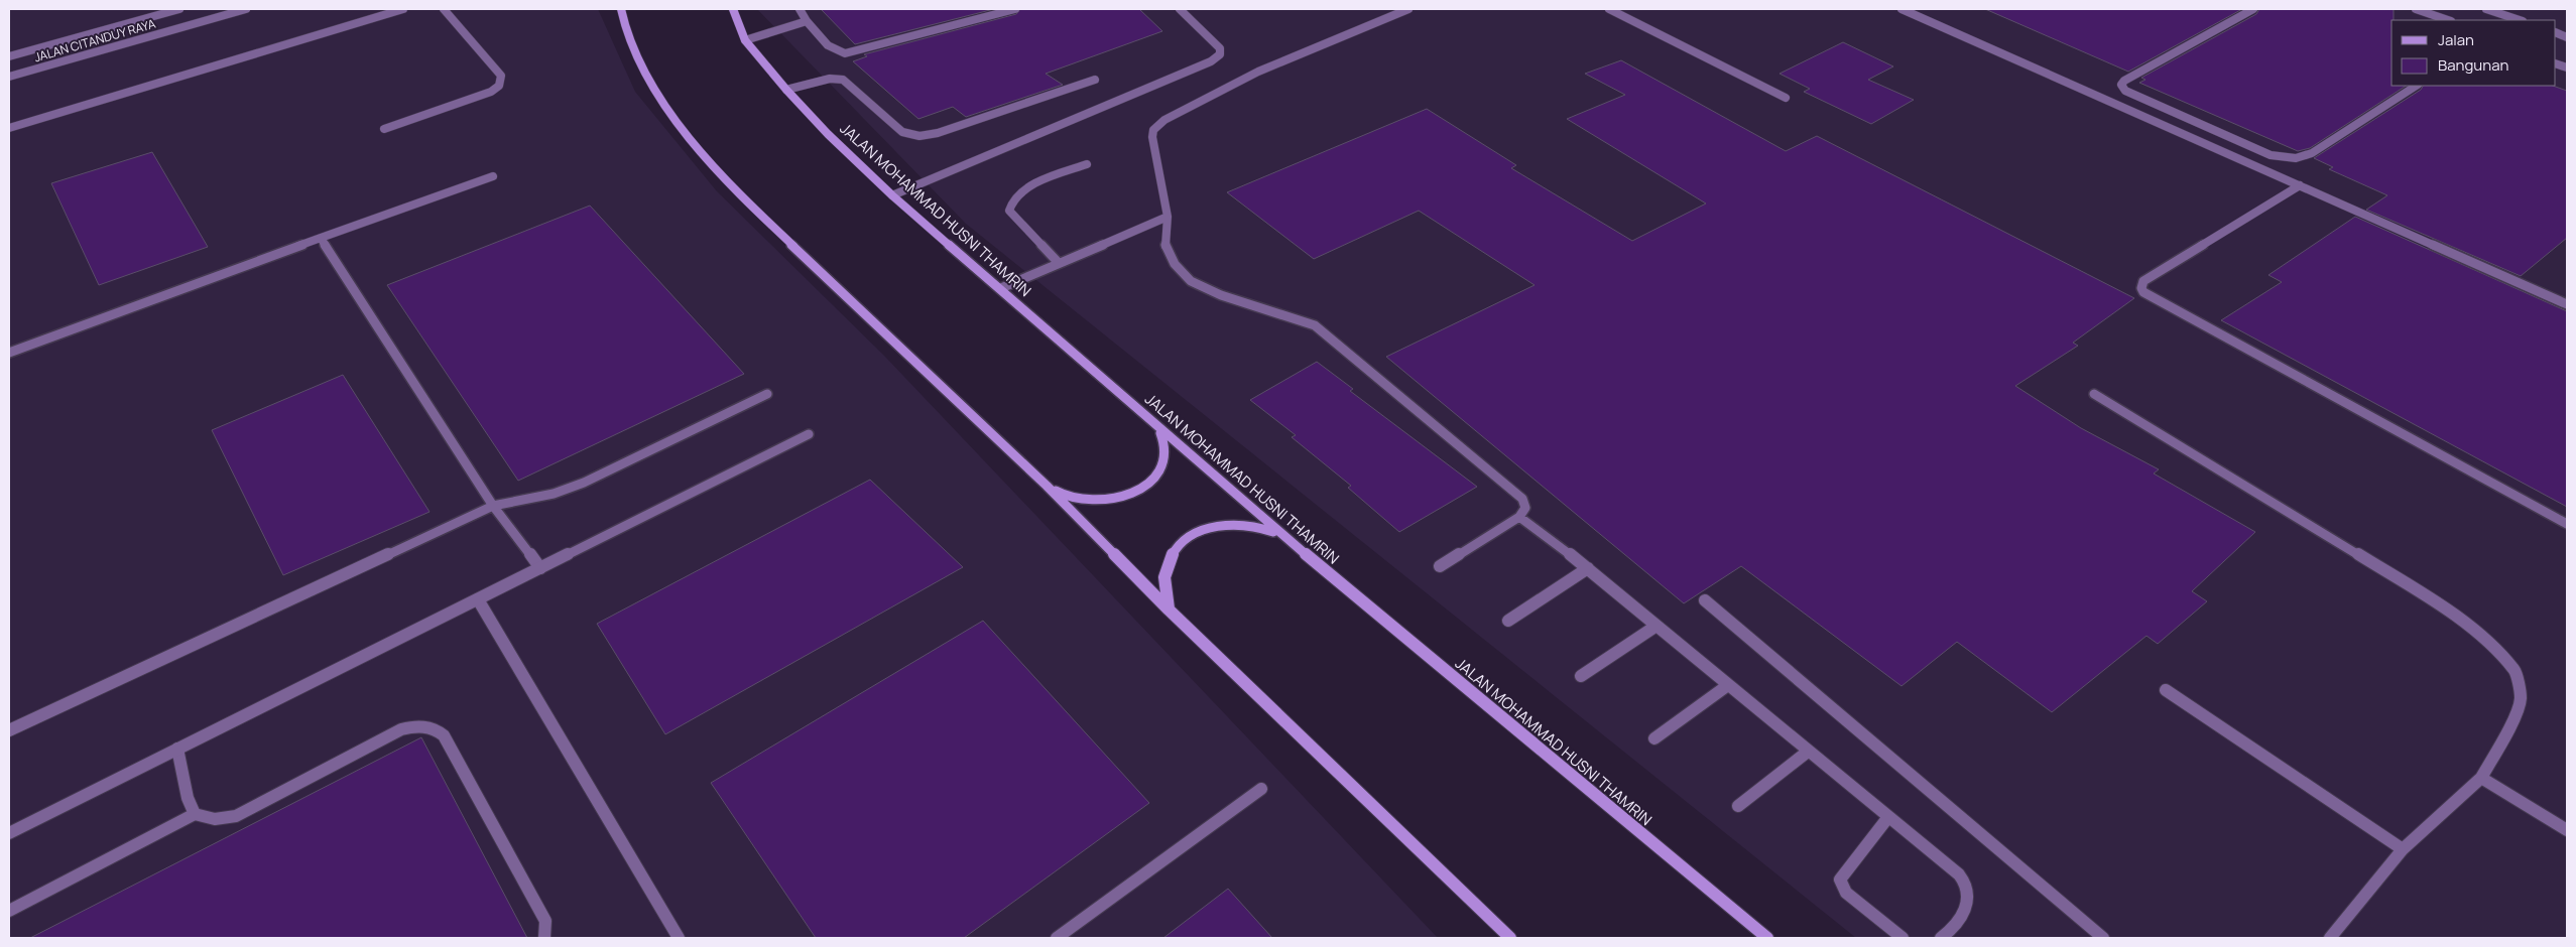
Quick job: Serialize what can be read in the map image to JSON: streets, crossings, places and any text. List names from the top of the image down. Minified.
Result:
{"streets":{"street":["JALAN CITANDUY RAYA","JALAN MOHAMMAD HUSNI THAMRIN"]},"legend":["Jalan","Bangunan"]}
